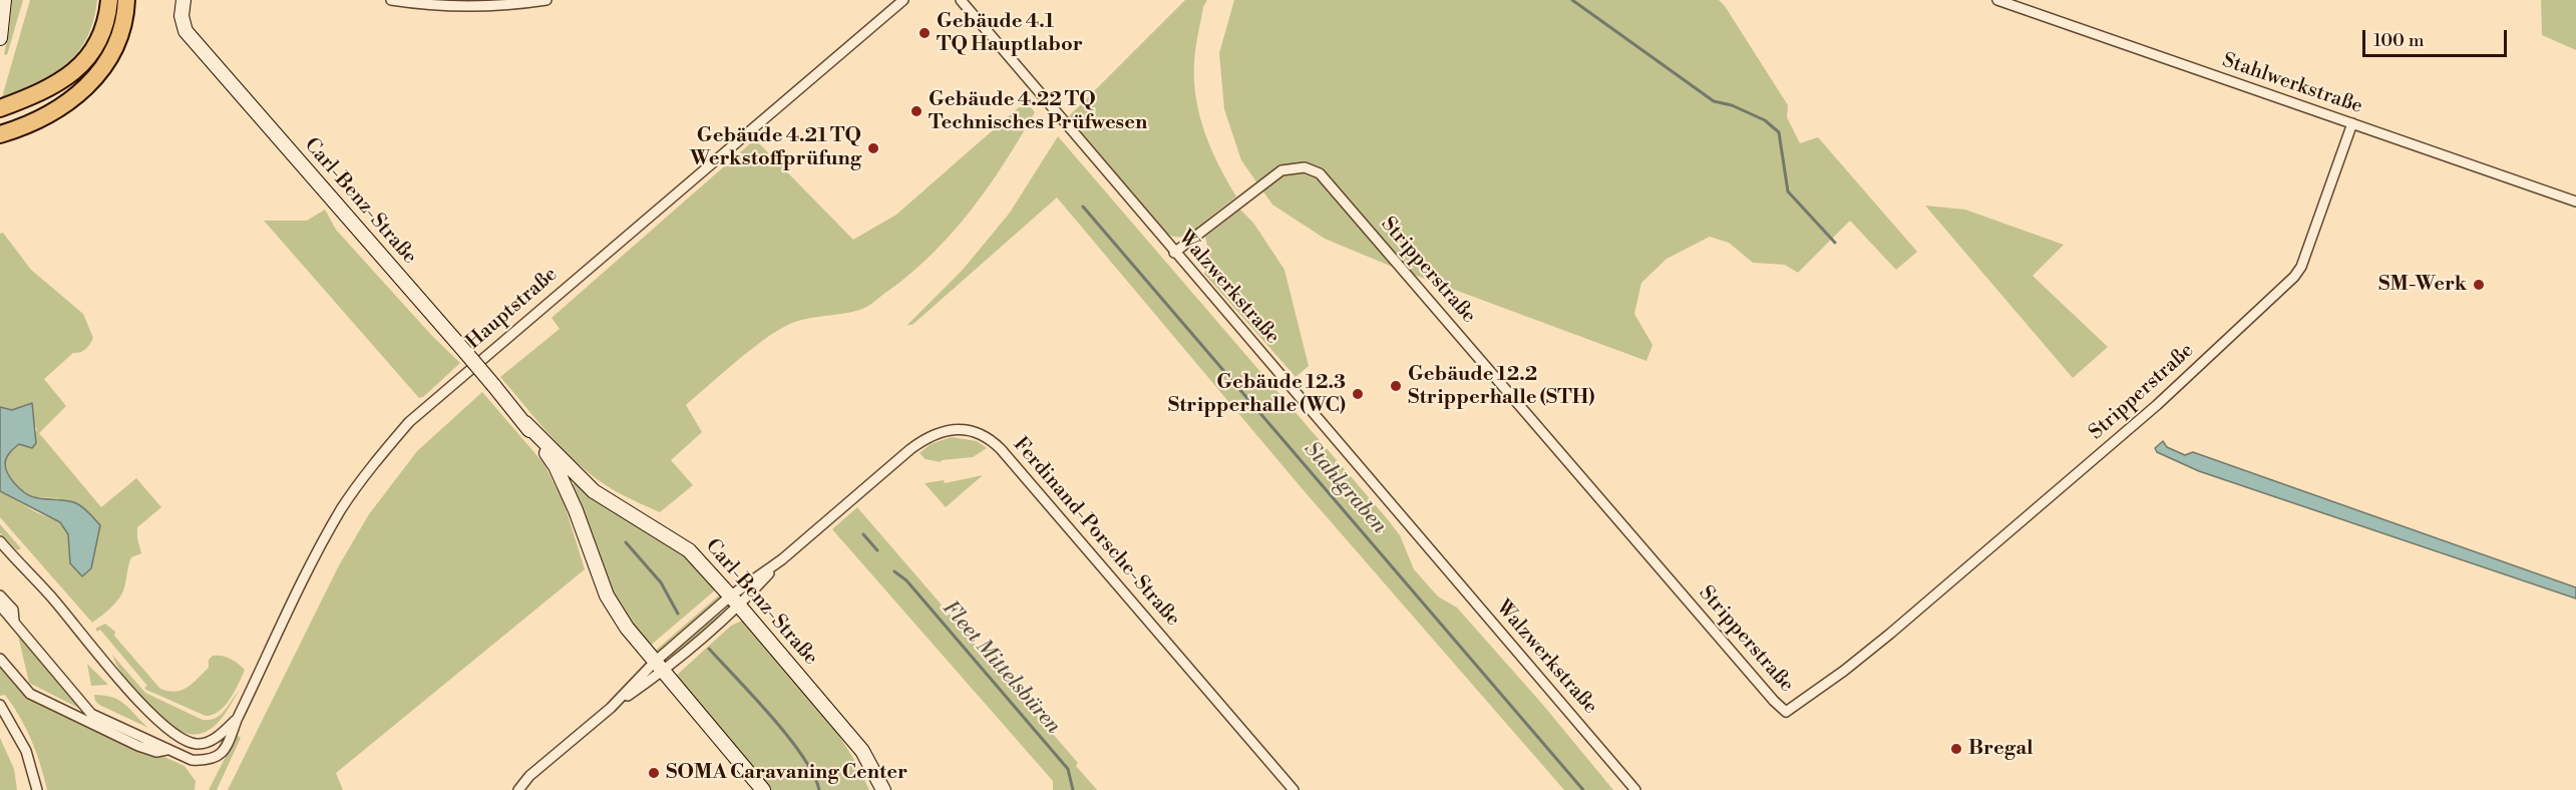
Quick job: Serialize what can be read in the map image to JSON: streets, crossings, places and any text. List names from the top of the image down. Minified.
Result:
{"streets":{"street":["Stahlwerkstraße","Carl-Benz-Straße","Stripperstraße","Walzwerkstraße","Hauptstraße","Ferdinand-Porsche-Straße"]},"crossings":[["Stahlwerkstraße","Stripperstraße"],["Carl-Benz-Straße","Ferdinand-Porsche-Straße"],["Stripperstraße","Walzwerkstraße"]],"water":["Stahlgraben","Fleet Mittelsbüren"],"places":["Gebäude 4.1 TQ Hauptlabor","Gebäude 4.22 TQ Technisches Prüfwesen","Gebäude 4.21 TQ Werkstoffprüfung","SM-Werk","Gebäude 12.2 Stripperhalle (STH)","Gebäude 12.3 Stripperhalle (WC)","Bregal","SOMA Caravaning Center"],"scale_bar":"100 m"}
